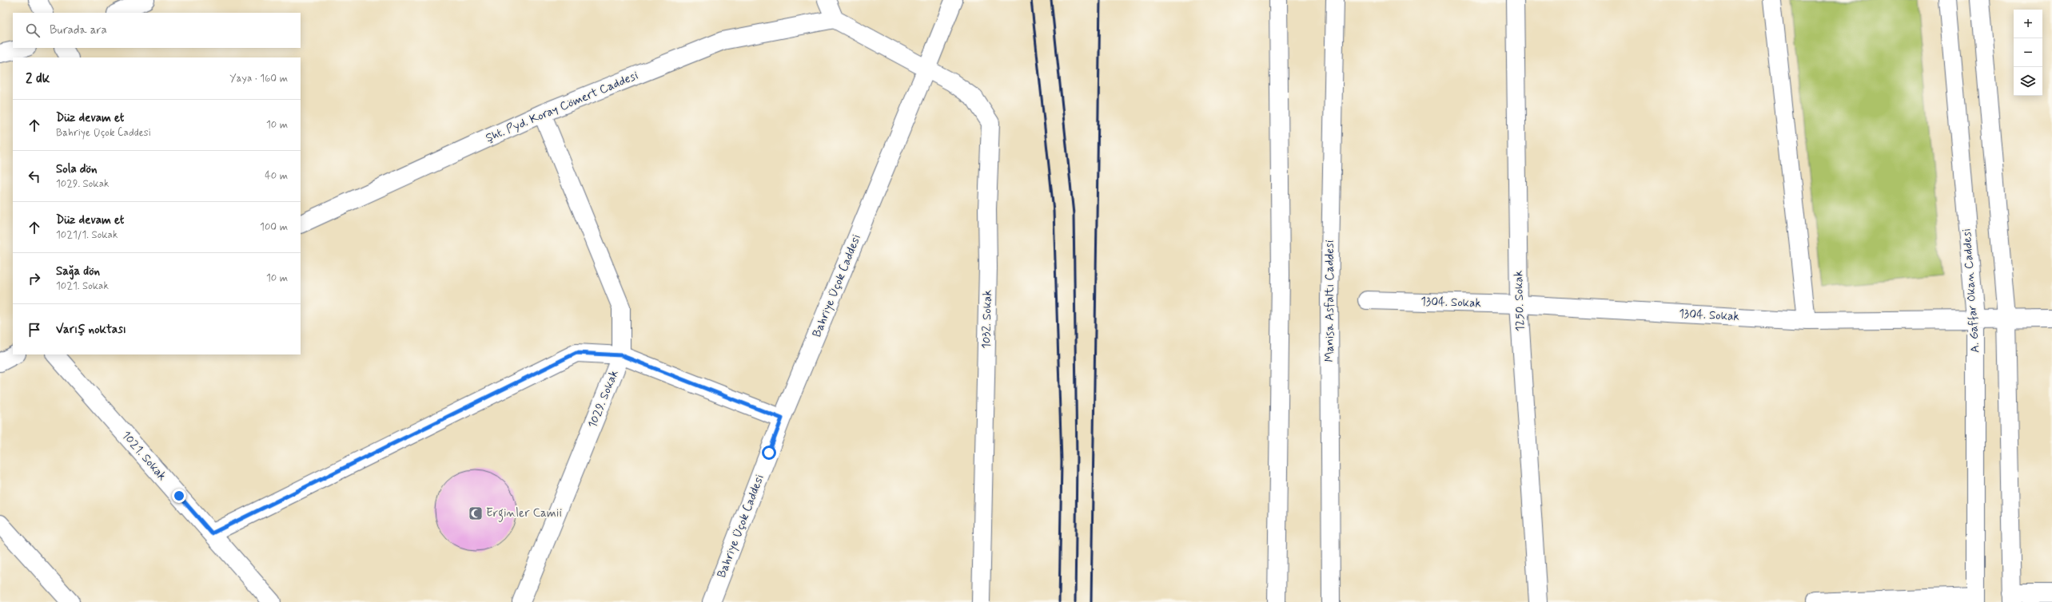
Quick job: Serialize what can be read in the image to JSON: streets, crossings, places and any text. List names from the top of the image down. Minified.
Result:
{"streets":{"main road":["Şht. Pyd. Koray Cömert Caddesi","Bahriye Üçok Caddesi","A. Gaffar Okan Caddesi","Manisa Asfaltı Caddesi","1250. Sokak","1304. Sokak","1032. Sokak","1029. Sokak","1021. Sokak"]},"crossings":[["Bahriye Üçok Caddesi","1032. Sokak"],["Bahriye Üçok Caddesi","1029. Sokak"],["A. Gaffar Okan Caddesi","1304. Sokak"],["1250. Sokak","1304. Sokak"]],"places":{"mosque":["Erginler Camii"]},"page":{"map_buttons":["+","−"],"search":"Burada ara","heading":["2 dk","Yaya · 160 m"],"list":[["Düz devam et","Bahriye Üçok Caddesi","10 m"],["Sola dön","1029. Sokak","40 m"],["Düz devam et","1021/1. Sokak","100 m"],["Sağa dön","1021. Sokak","10 m"],"Varış noktası"]}}
